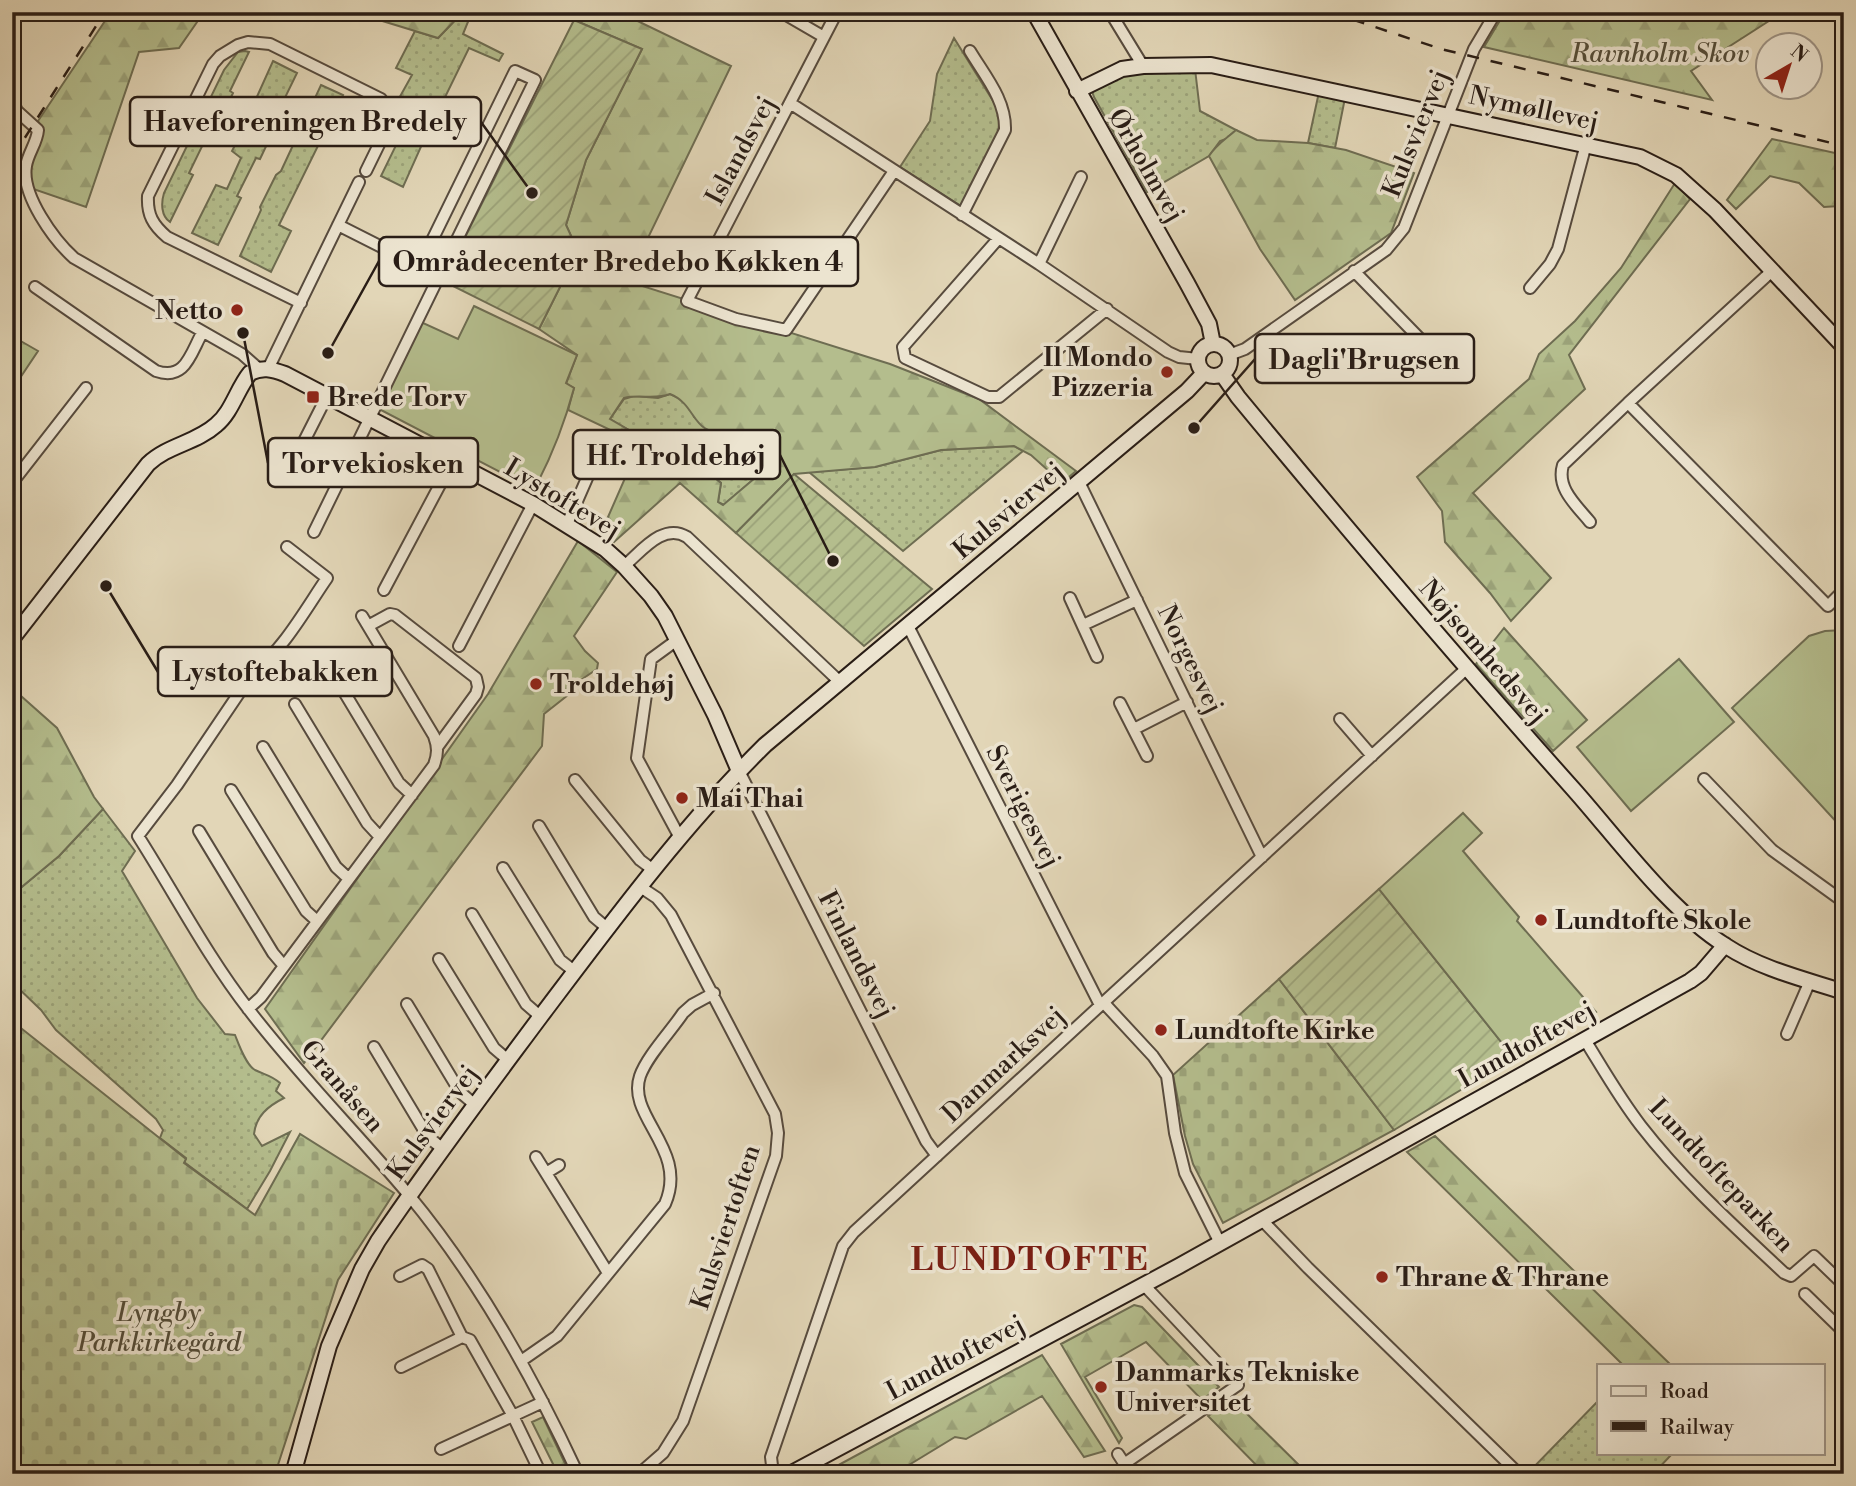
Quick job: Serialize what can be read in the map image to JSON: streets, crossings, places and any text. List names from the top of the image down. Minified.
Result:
{"streets":{"street":["Nymøllevej","Kulsviervej","Islandsvej","Ørholmvej","Lystoftevej","Nøjsomhedsvej","Norgesvej","Sverigesvej","Finlandsvej","Lundtoftevej","Danmarksvej","Granåsen","Lundtofteparken","Kulsviertoften"]},"crossings":[["Nymøllevej","Kulsviervej"],["Nymøllevej","Ørholmvej"],["Kulsviervej","Ørholmvej"],["Kulsviervej","Lystoftevej"],["Kulsviervej","Nøjsomhedsvej"],["Kulsviervej","Norgesvej"],["Kulsviervej","Sverigesvej"],["Kulsviervej","Finlandsvej"],["Kulsviervej","Granåsen"],["Kulsviervej","Kulsviertoften"],["Ørholmvej","Nøjsomhedsvej"],["Lystoftevej","Finlandsvej"],["Nøjsomhedsvej","Lundtoftevej"],["Nøjsomhedsvej","Danmarksvej"],["Norgesvej","Danmarksvej"],["Sverigesvej","Lundtoftevej"],["Sverigesvej","Danmarksvej"],["Finlandsvej","Danmarksvej"],["Lundtoftevej","Lundtofteparken"]],"districts":["LUNDTOFTE"],"parks":["Ravnholm Skov","Lyngby Parkkirkegård"],"places":{"other":["Haveforeningen Bredely","Netto","Torvekiosken","Områdecenter Bredebo Køkken 4","Il Mondo Pizzeria","Dagli'Brugsen","Hf. Troldehøj","Lystoftebakken","Troldehøj","Mai Thai","Lundtofte Skole","Lundtofte Kirke","Thrane & Thrane","Danmarks Tekniske Universitet"],"transit":["Brede Torv"]},"legend":["Road","Railway"],"north":"top right"}
